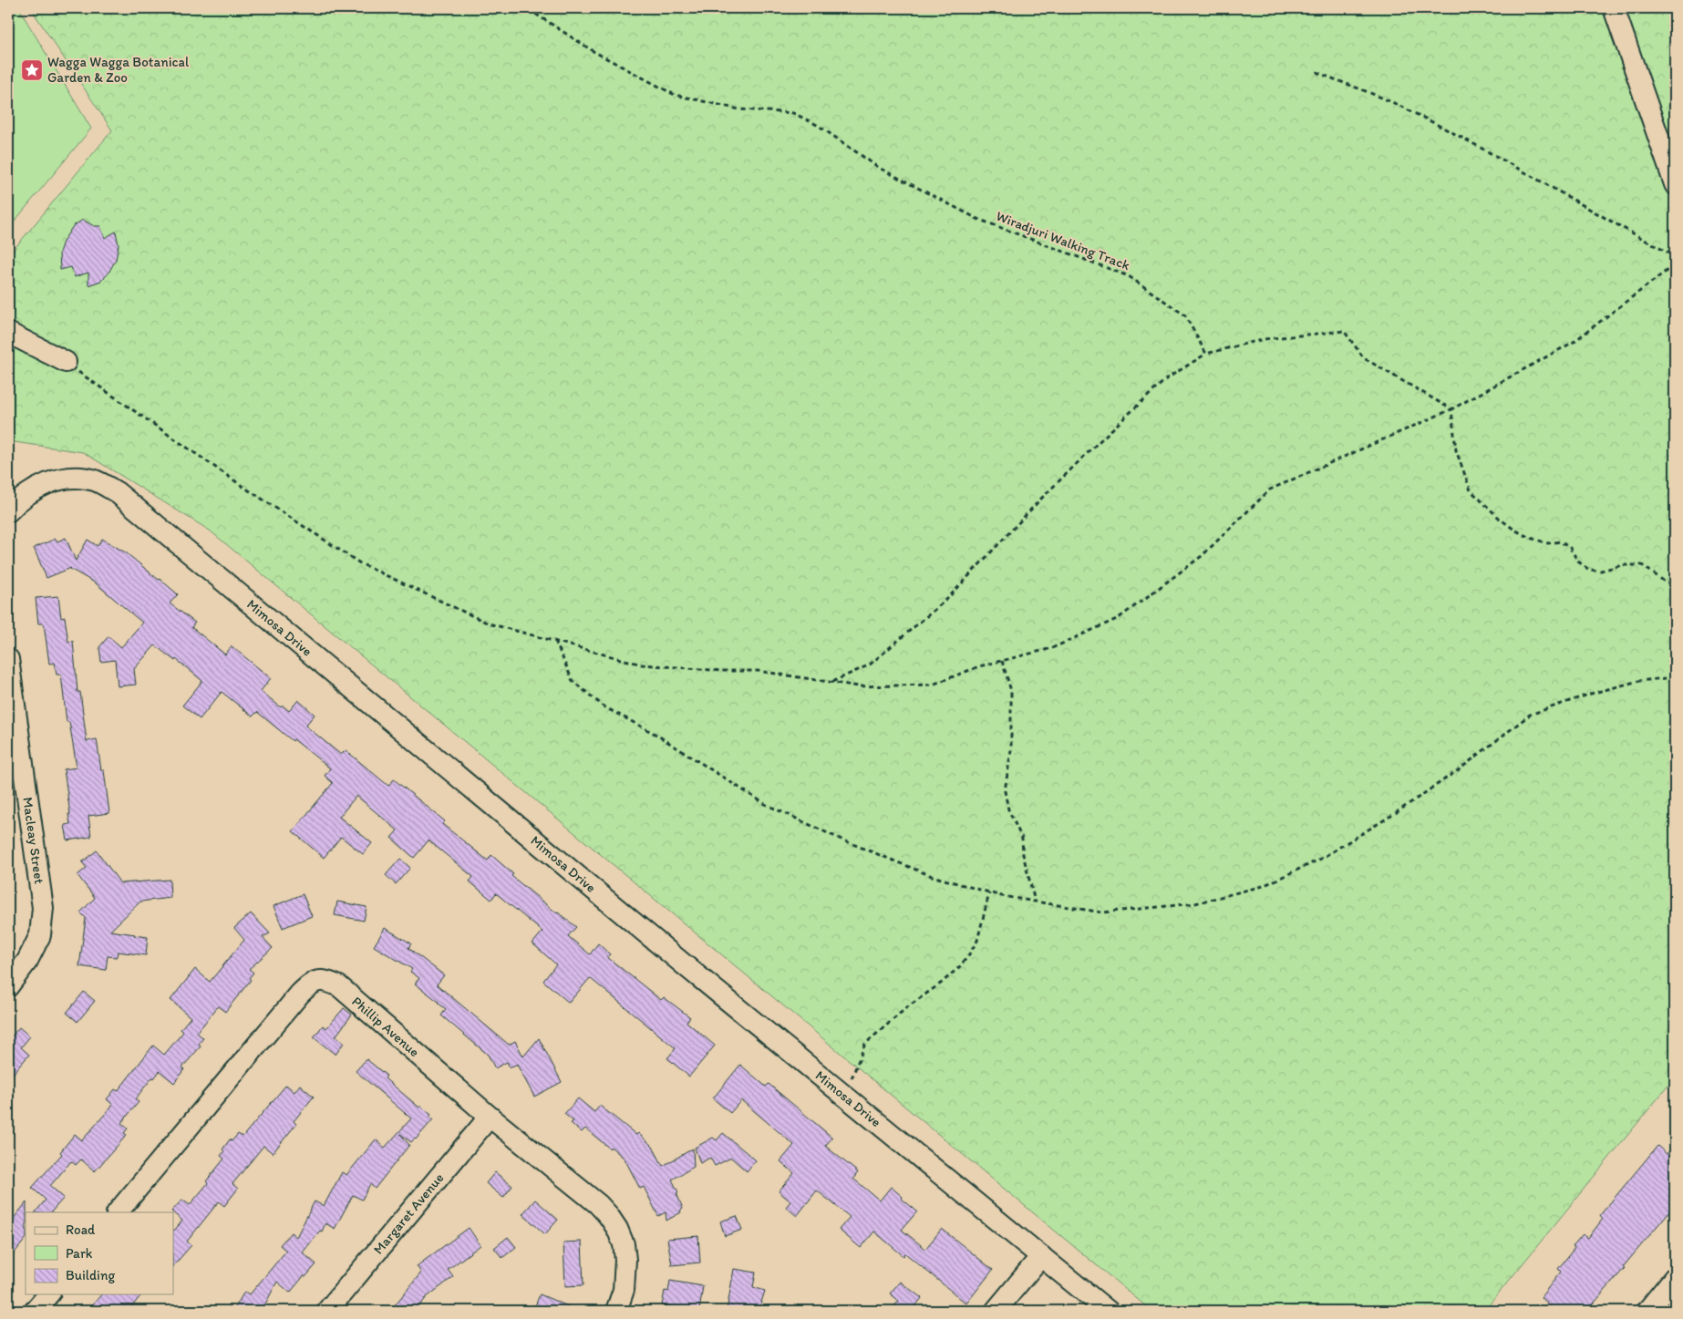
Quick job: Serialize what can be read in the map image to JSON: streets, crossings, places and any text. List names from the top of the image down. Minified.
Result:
{"streets":{"street":["Mimosa Drive","Macleay Street","Phillip Avenue","Margaret Avenue"],"path":["Wiradjuri Walking Track"]},"crossings":[["Phillip Avenue","Margaret Avenue"]],"places":{"place":["Wagga Wagga Botanical Garden & Zoo"]},"legend":["Road","Park","Building"]}
